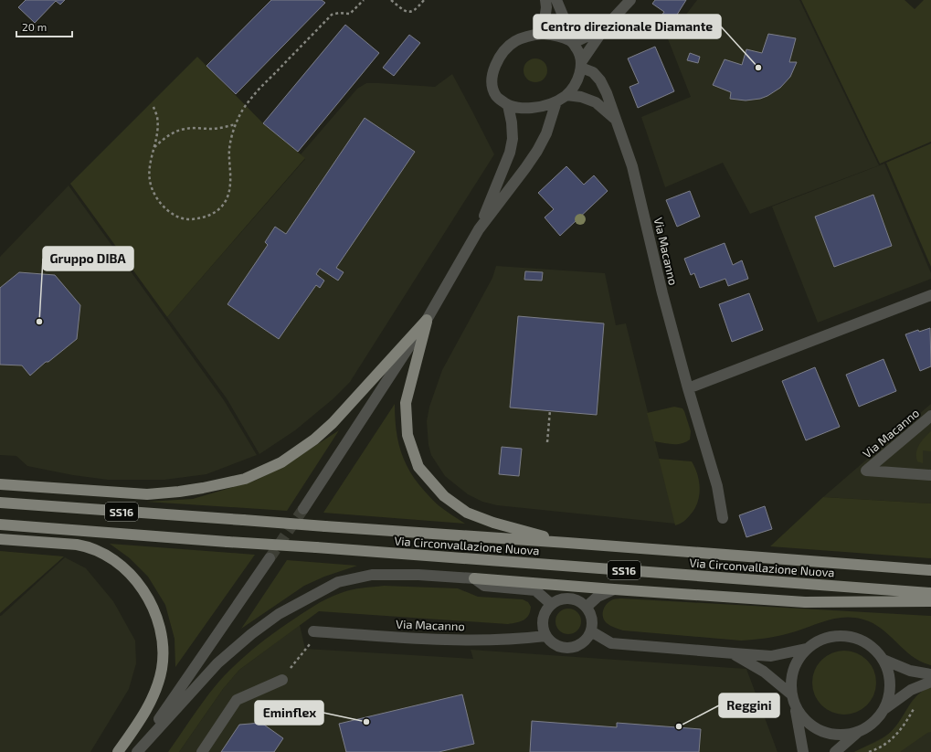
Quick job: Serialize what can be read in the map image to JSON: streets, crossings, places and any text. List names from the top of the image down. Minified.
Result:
{"streets":{"main road":["SS16","Via Circonvallazione Nuova"],"street":["Via Macanno"]},"places":["Centro direzionale Diamante","Gruppo DIBA","Eminflex","Reggini"],"scale_bar":"20 m"}
